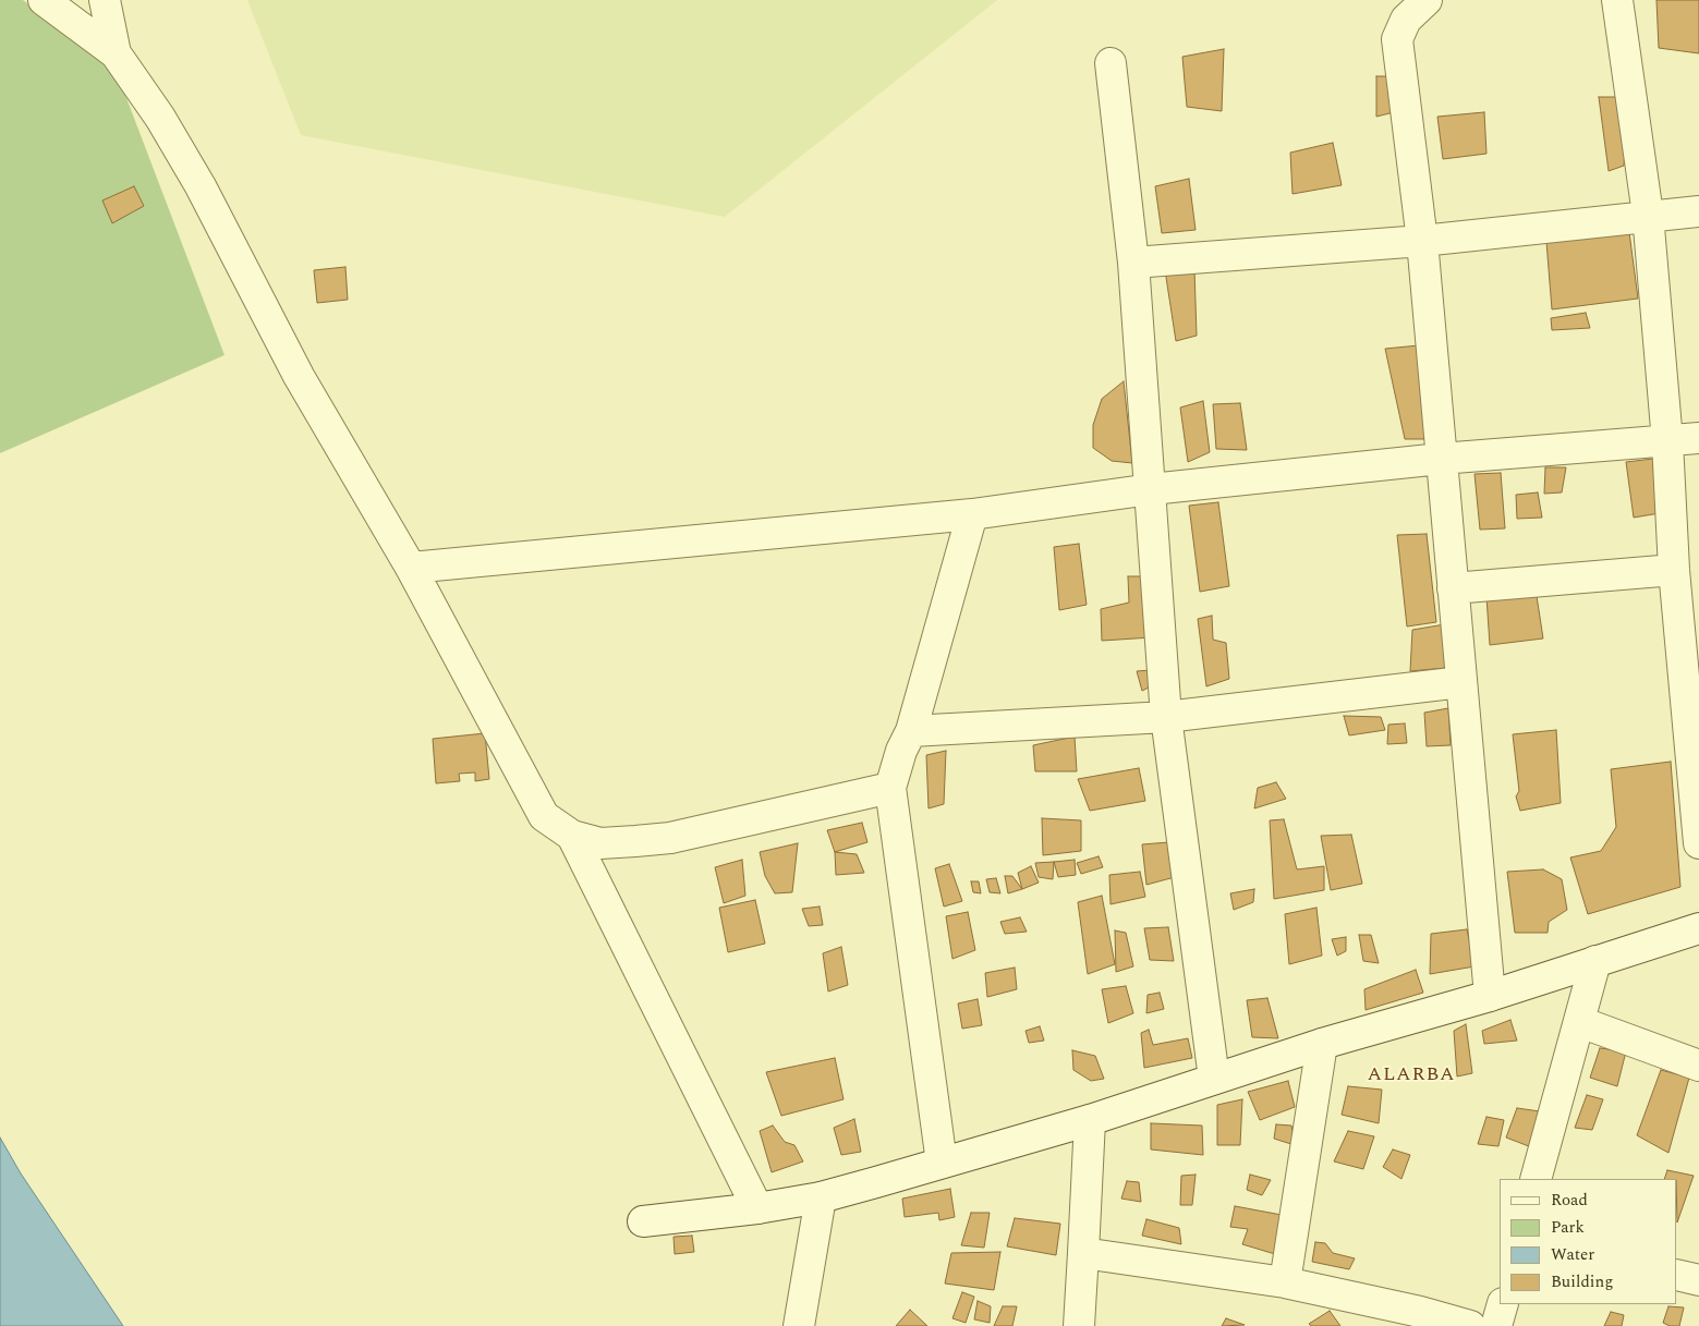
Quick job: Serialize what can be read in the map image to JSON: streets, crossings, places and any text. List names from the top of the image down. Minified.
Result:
{"districts":["ALARBA"],"legend":["Road","Park","Water","Building"]}
